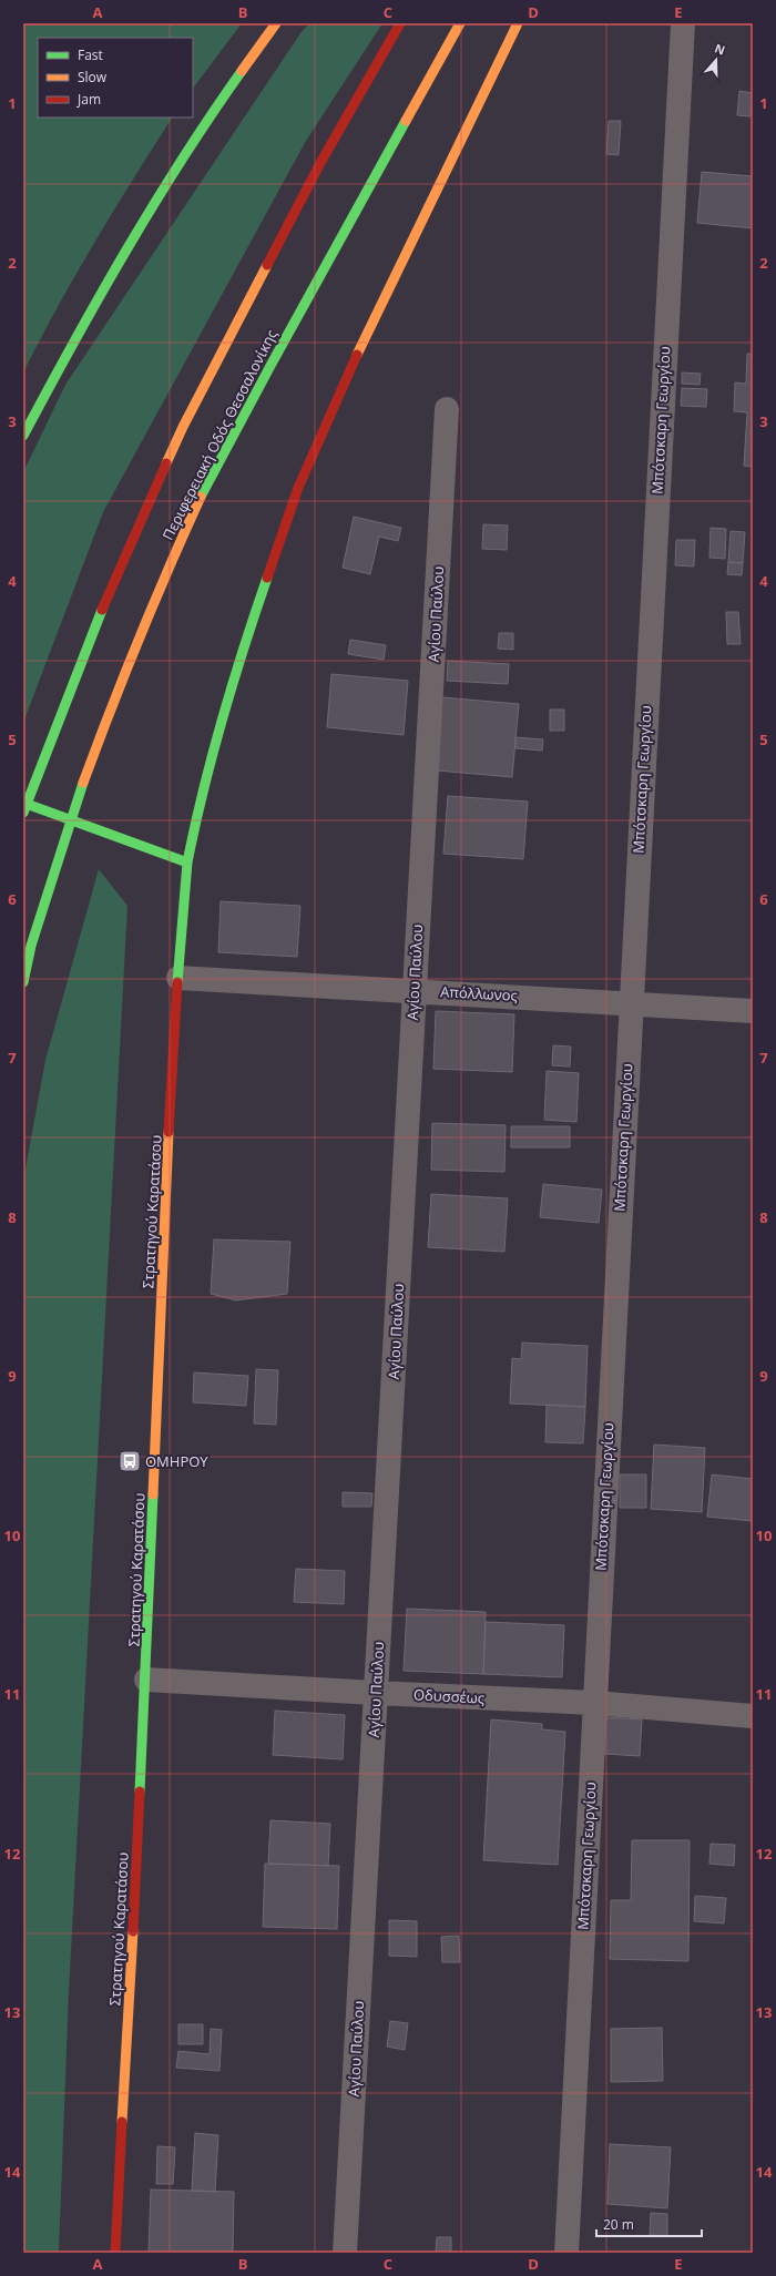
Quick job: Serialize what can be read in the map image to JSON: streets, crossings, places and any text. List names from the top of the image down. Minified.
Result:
{"streets":{"main road":["Περιφερειακή Οδός Θεσσαλονίκης","Στρατηγού Καρατάσου"],"street":["Μπότσκαρη Γεωργίου","Αγίου Παύλου","Απόλλωνος","Οδυσσέως"]},"crossings":[["Μπότσκαρη Γεωργίου","Απόλλωνος"],["Μπότσκαρη Γεωργίου","Οδυσσέως"],["Αγίου Παύλου","Απόλλωνος"],["Αγίου Παύλου","Οδυσσέως"],["Απόλλωνος","Στρατηγού Καρατάσου"],["Στρατηγού Καρατάσου","Οδυσσέως"]],"places":{"bus stop":["ΟΜΗΡΟΥ"]},"legend":["Fast","Slow","Jam"],"scale_bar":"20 m","north":"top","grid":{"columns":["A","B","C","D","E"],"rows":["1","2","3","4","5","6","7","8","9","10","11","12","13","14"]}}
